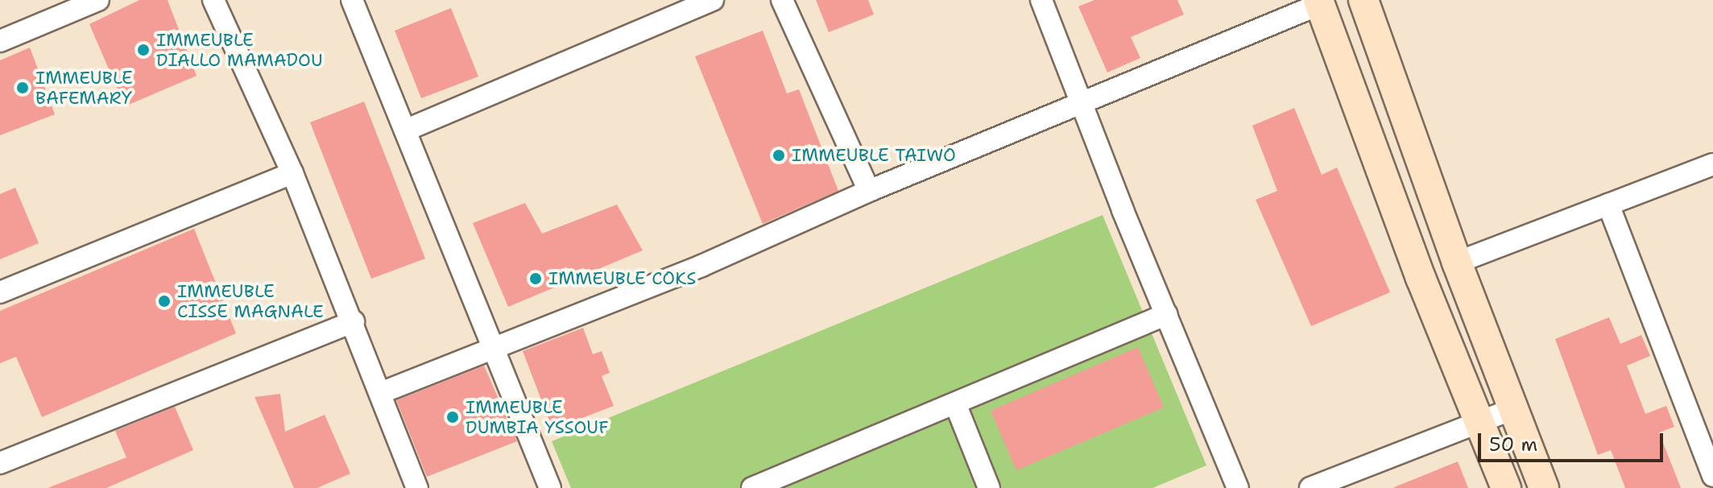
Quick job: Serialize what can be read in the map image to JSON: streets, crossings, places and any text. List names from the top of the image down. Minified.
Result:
{"places":["IMMEUBLE DIALLO MAMADOU","IMMEUBLE BAFEMARY","IMMEUBLE TAIWO","IMMEUBLE COKS","IMMEUBLE CISSE MAGNALE","IMMEUBLE DUMBIA YSSOUF"],"scale_bar":"50 m"}
